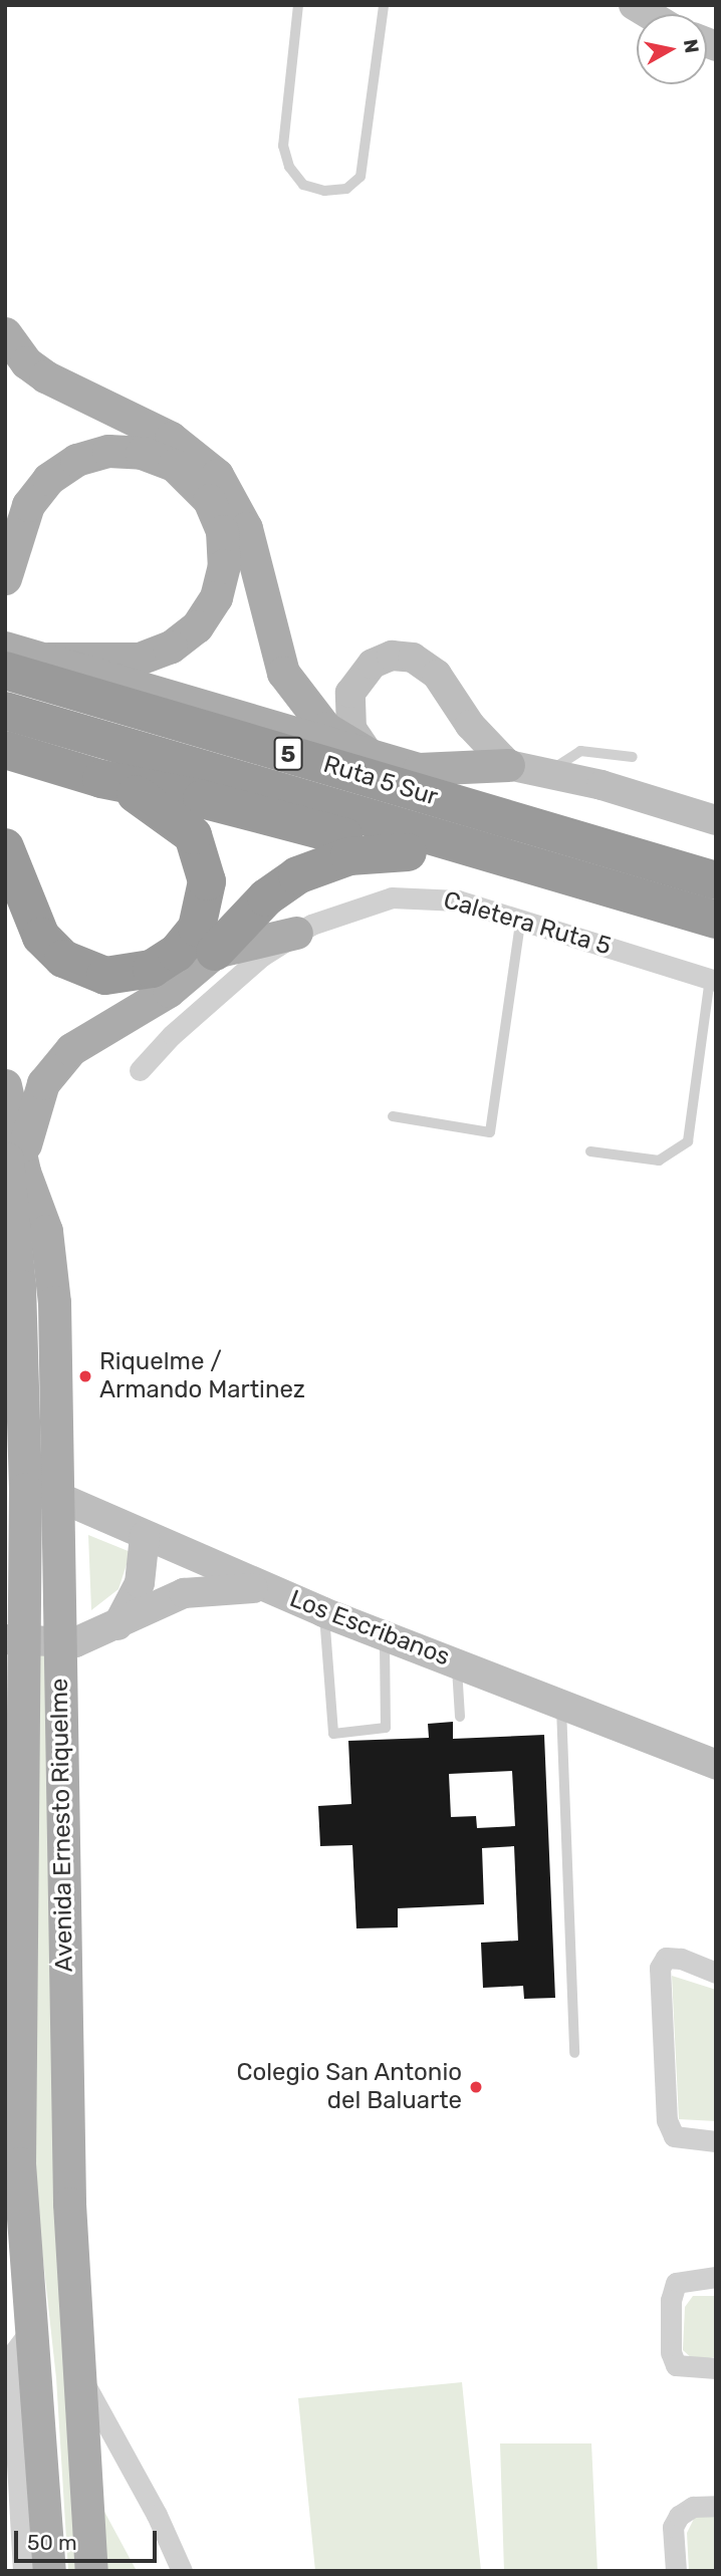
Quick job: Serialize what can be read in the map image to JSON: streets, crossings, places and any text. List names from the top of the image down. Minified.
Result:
{"streets":{"highway":["5","Ruta 5 Sur"],"main road":["Los Escribanos","Avenida Ernesto Riquelme"],"street":["Caletera Ruta 5"]},"crossings":[["Los Escribanos","Avenida Ernesto Riquelme"]],"places":["Riquelme / Armando Martinez","Colegio San Antonio del Baluarte"],"scale_bar":"50 m","north":"right"}
